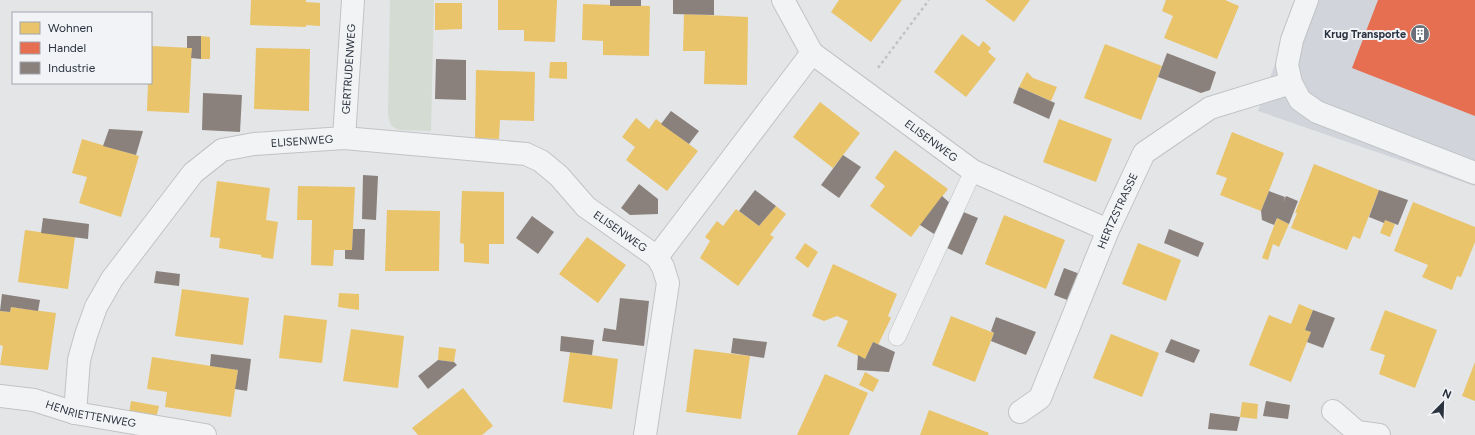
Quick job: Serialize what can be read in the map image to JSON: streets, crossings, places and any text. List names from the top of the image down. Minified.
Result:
{"streets":{"street":["GERTRUDENWEG","ELISENWEG","HERTZSTRASSE","HENRIETTENWEG"]},"crossings":[["GERTRUDENWEG","ELISENWEG"],["ELISENWEG","HERTZSTRASSE"],["ELISENWEG","HENRIETTENWEG"]],"places":{"building":["Krug Transporte"]},"legend":["Wohnen","Handel","Industrie"],"north":"top right"}
